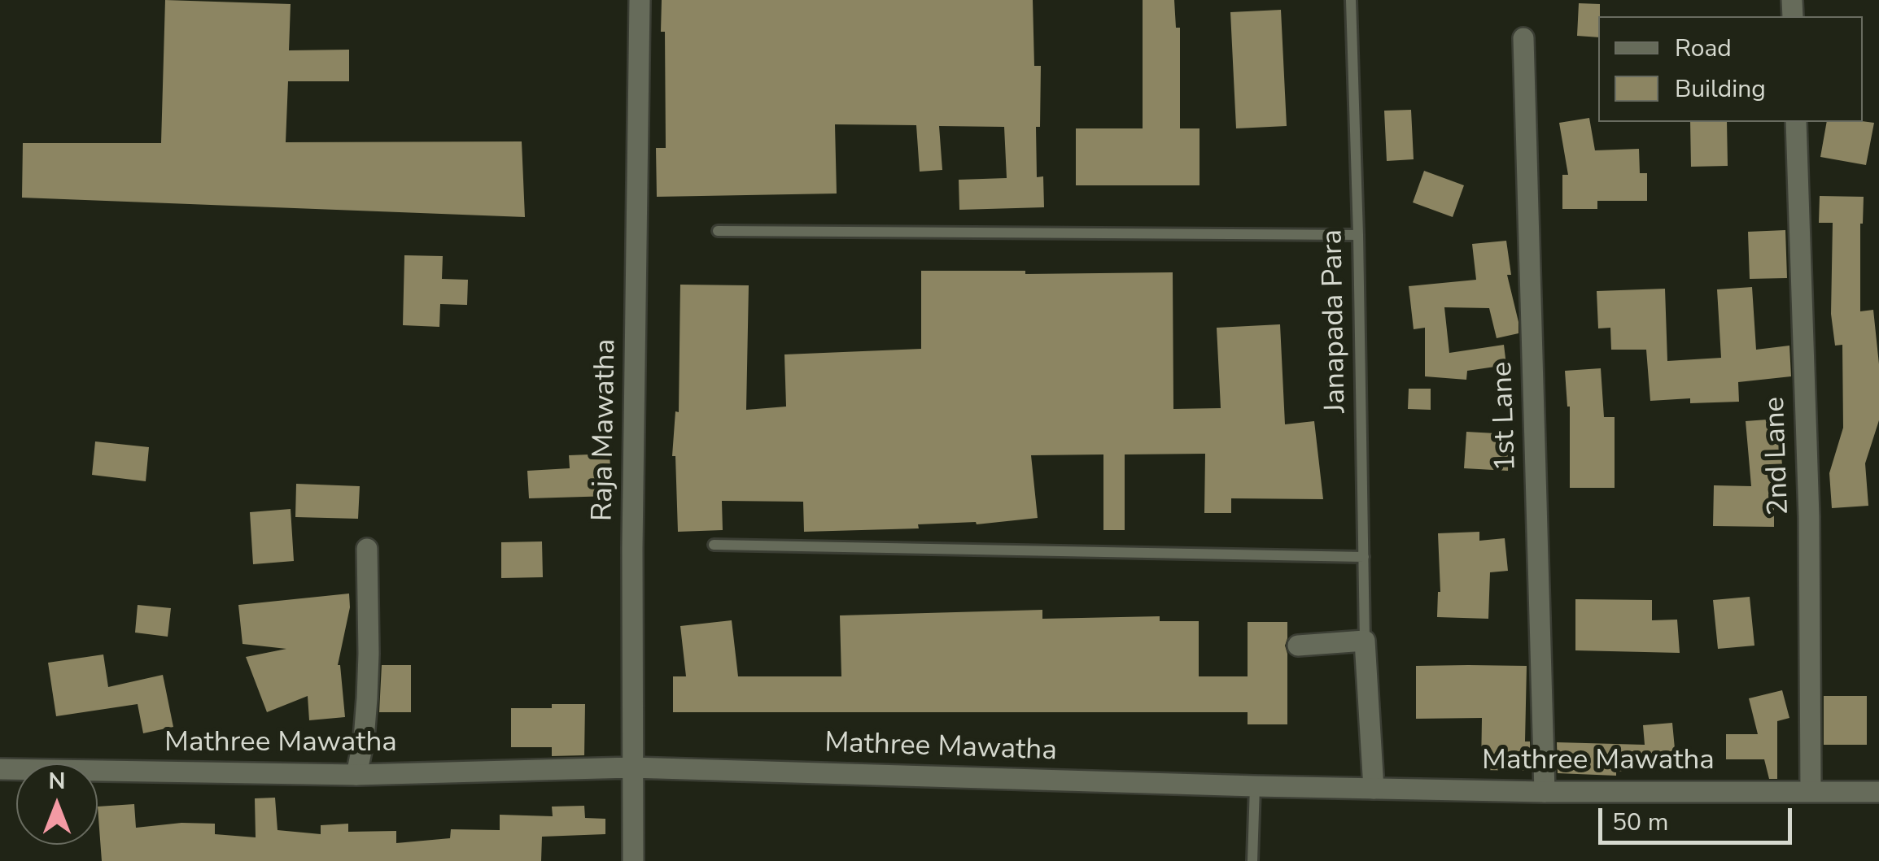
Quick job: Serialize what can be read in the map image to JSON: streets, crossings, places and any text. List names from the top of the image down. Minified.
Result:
{"streets":{"street":["1st Lane","Raja Mawatha","2nd Lane","Mathree Mawatha"],"lane":["Janapada Para"]},"crossings":[["1st Lane","Mathree Mawatha"],["Raja Mawatha","Mathree Mawatha"],["2nd Lane","Mathree Mawatha"]],"legend":["Road","Building"],"scale_bar":"50 m","north":"top"}
